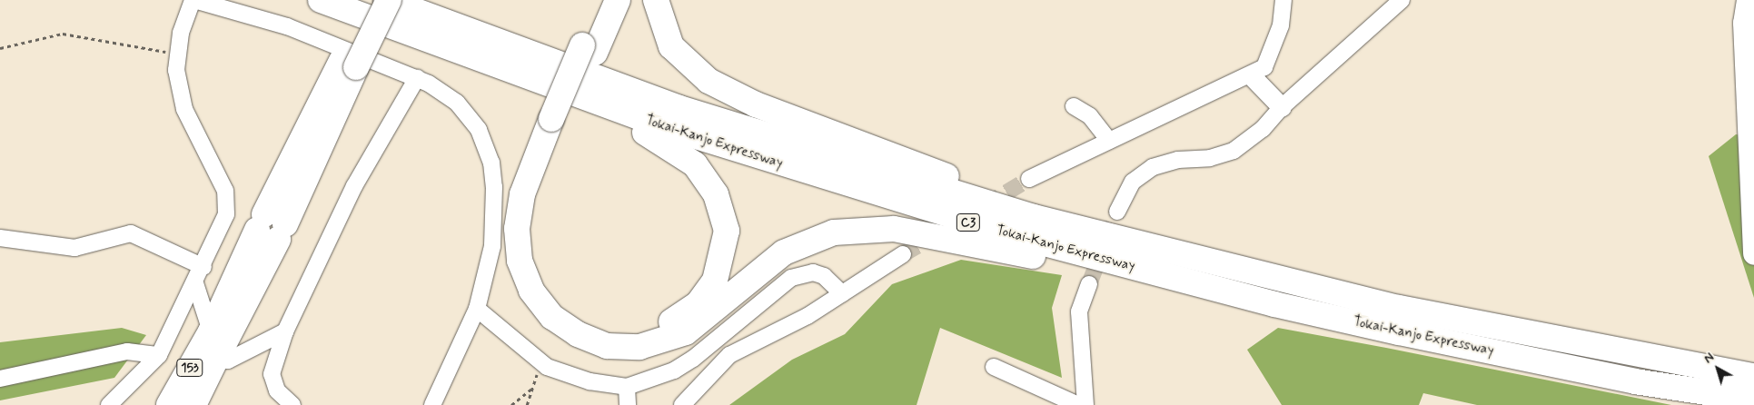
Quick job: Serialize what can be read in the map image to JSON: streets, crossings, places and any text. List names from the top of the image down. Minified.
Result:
{"streets":{"highway":["Tokai-Kanjo Expressway","C3","153"]},"north":"top left"}
